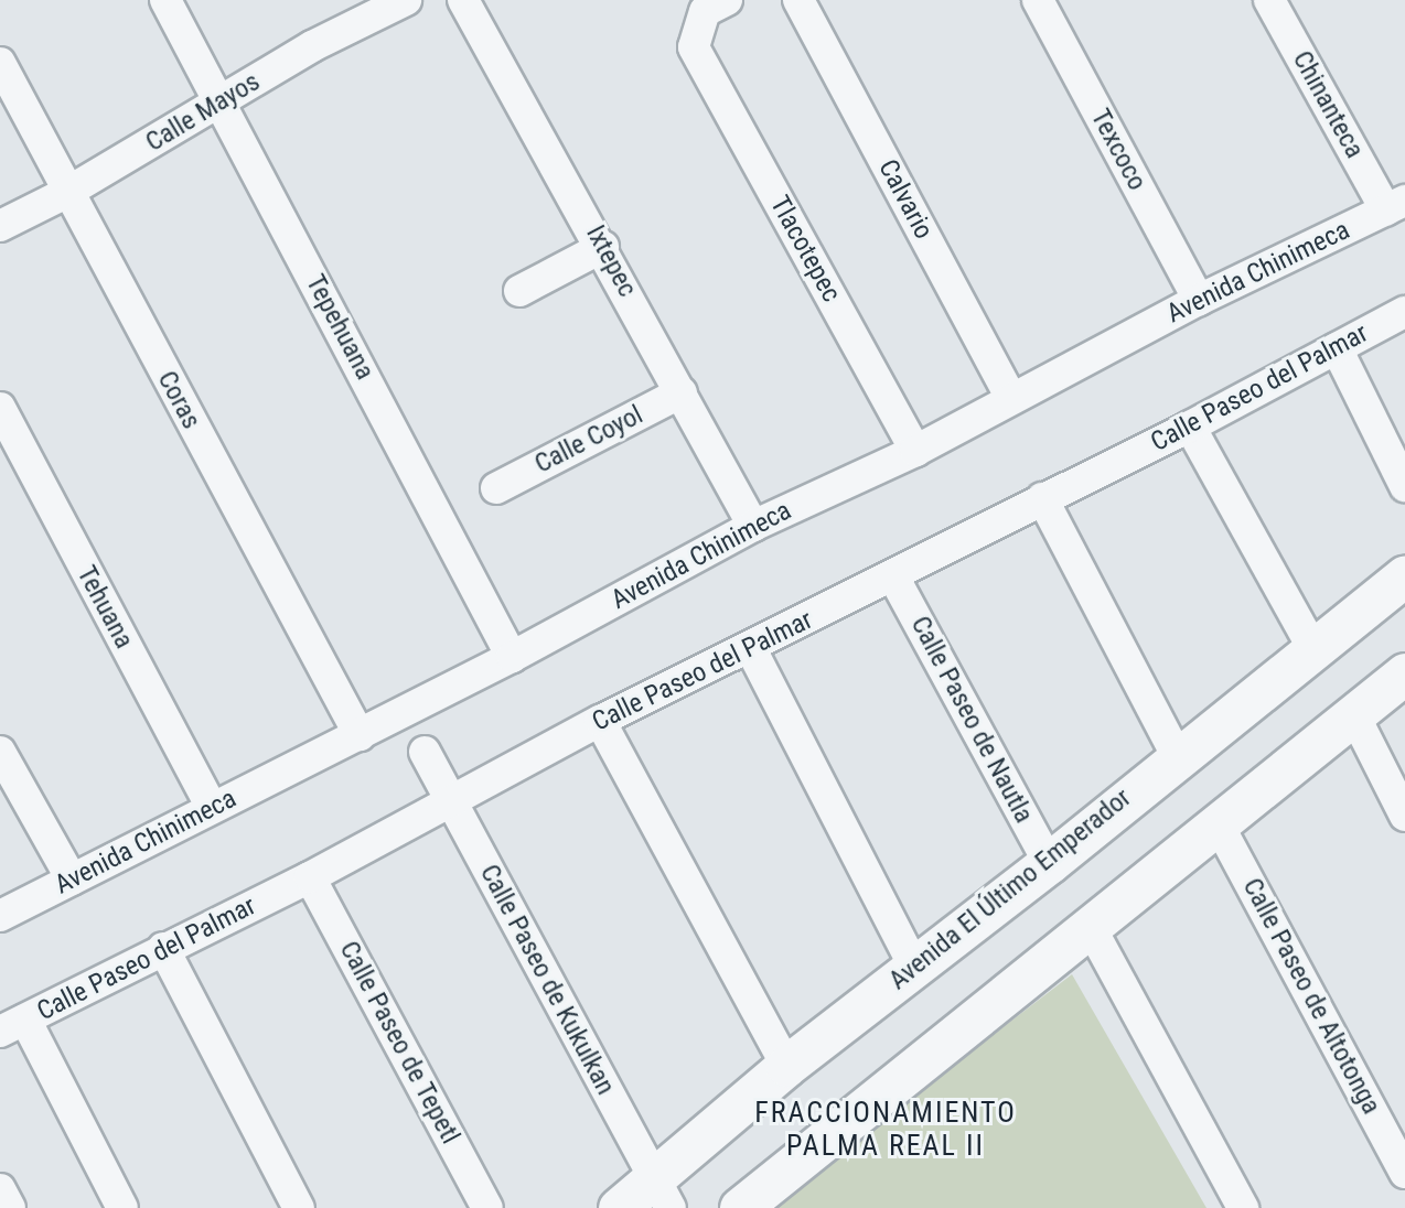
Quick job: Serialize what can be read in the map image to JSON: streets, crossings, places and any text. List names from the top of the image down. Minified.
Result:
{"streets":{"street":["Chinanteca","Calle Mayos","Texcoco","Calvario","Tlacotepec","Ixtepec","Avenida Chinimeca","Tepehuana","Calle Paseo del Palmar","Coras","Calle Coyol","Tehuana","Calle Paseo de Nautla","Avenida El Último Emperador","Calle Paseo de Kukulkan","Calle Paseo de Altotonga","Calle Paseo de Tepetl"]},"crossings":[["Chinanteca","Avenida Chinimeca"],["Calle Mayos","Tepehuana"],["Calle Mayos","Coras"],["Texcoco","Avenida Chinimeca"],["Calvario","Avenida Chinimeca"],["Tlacotepec","Avenida Chinimeca"],["Ixtepec","Avenida Chinimeca"],["Ixtepec","Calle Coyol"],["Avenida Chinimeca","Tepehuana"],["Avenida Chinimeca","Coras"],["Avenida Chinimeca","Tehuana"],["Calle Paseo del Palmar","Calle Paseo de Nautla"],["Calle Paseo del Palmar","Calle Paseo de Kukulkan"],["Calle Paseo del Palmar","Calle Paseo de Tepetl"],["Calle Paseo de Nautla","Avenida El Último Emperador"],["Avenida El Último Emperador","Calle Paseo de Kukulkan"]],"districts":["FRACCIONAMIENTO PALMA REAL II"]}
